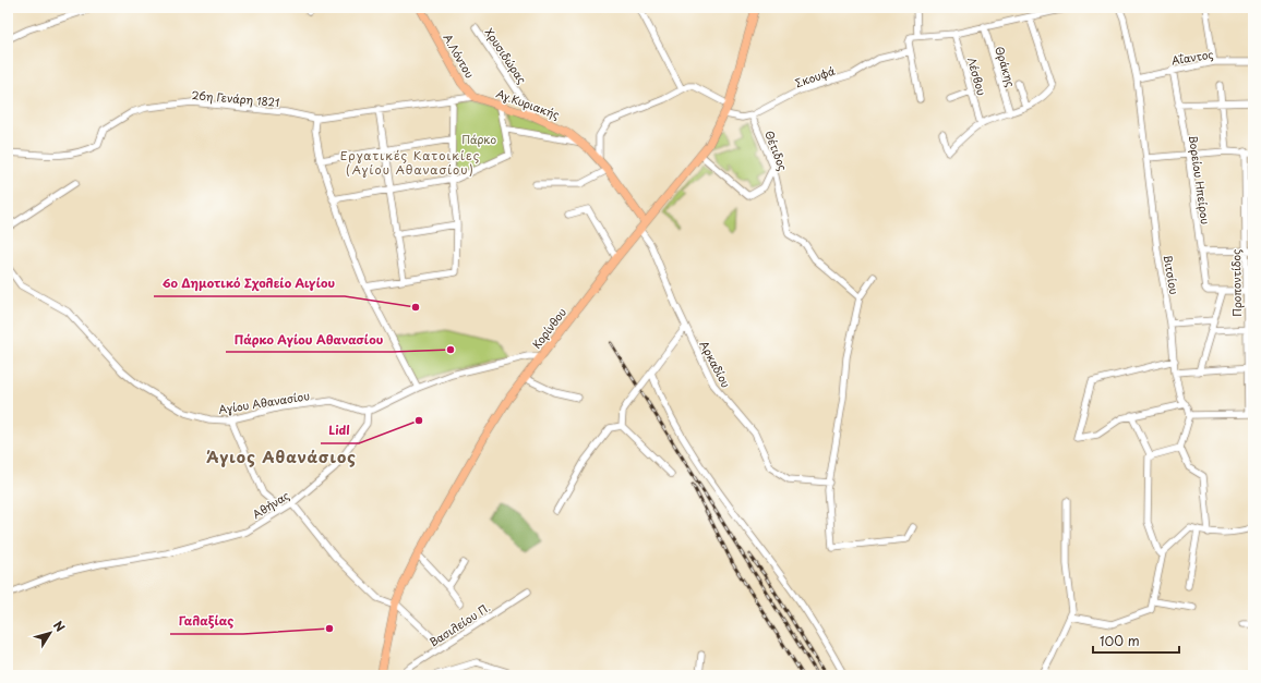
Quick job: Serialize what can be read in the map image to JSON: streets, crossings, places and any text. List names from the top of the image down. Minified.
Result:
{"streets":{"main road":["Α.Λόντου","Αγ.Κυριακής","Κορίνθου"],"street":["Χρυσιδώρας","Αΐαντος","Θράκης","Σκουφά","Λέσβου","26η Γενάρη 1821","Θέτιδος","Βορείου Ηπείρου","Βιτσίου","Προποντίδος","Αρκαδίου","Αγίου Αθανασίου","Αθήνας","Βασιλείου Π."]},"crossings":[["Α.Λόντου","Αγ.Κυριακής"],["Χρυσιδώρας","Αγ.Κυριακής"],["Αΐαντος","Βορείου Ηπείρου"],["Αΐαντος","Βιτσίου"],["Σκουφά","Θέτιδος"],["Σκουφά","Κορίνθου"],["26η Γενάρη 1821","Αγ.Κυριακής"],["Αγ.Κυριακής","Κορίνθου"],["Κορίνθου","Αρκαδίου"],["Κορίνθου","Αγίου Αθανασίου"],["Αγίου Αθανασίου","Αθήνας"]],"districts":["Εργατικές Κατοικίες (Αγίου Αθανασίου)","Άγιος Αθανάσιος"],"parks":["Πάρκο"],"places":["6ο Δημοτικό Σχολείο Αιγίου","Πάρκο Αγίου Αθανασίου","Lidl","Γαλαξίας"],"scale_bar":"100 m","north":"top right"}
